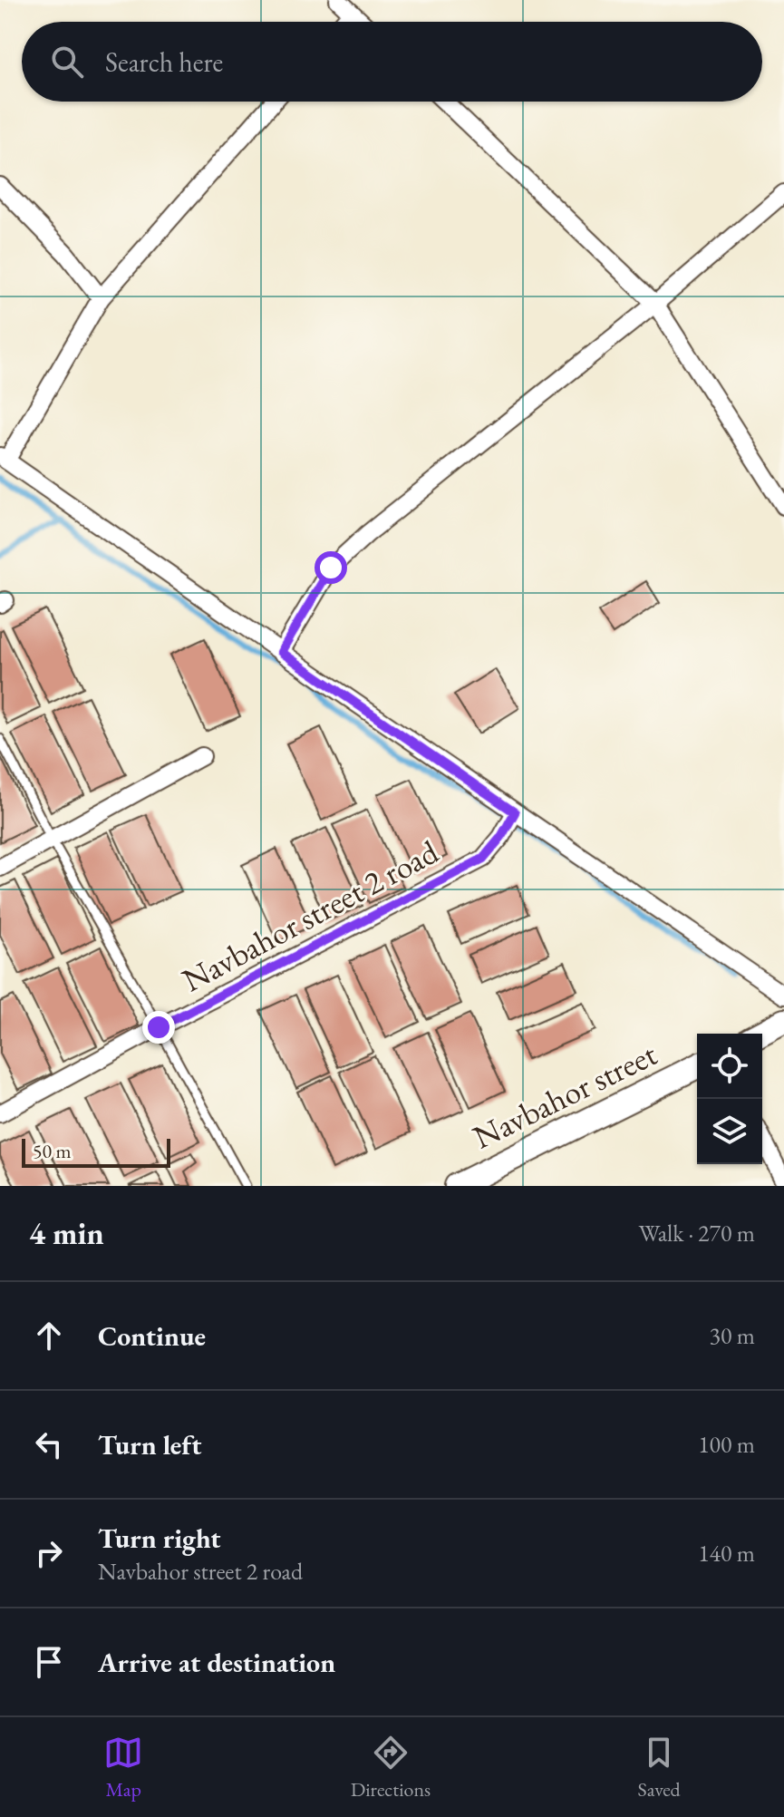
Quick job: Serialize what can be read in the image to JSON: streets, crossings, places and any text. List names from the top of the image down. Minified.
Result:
{"streets":{"main road":["Navbahor street"],"street":["Navbahor street 2 road"]},"scale_bar":"50 m","page":{"search":"Search here","scale":"50 m","heading":["4 min","Walk · 270 m"],"list":[["Continue","30 m"],["Turn left","100 m"],["Turn right","Navbahor street 2 road","140 m"],"Arrive at destination"],"nav":["Map","Directions","Saved"]}}
